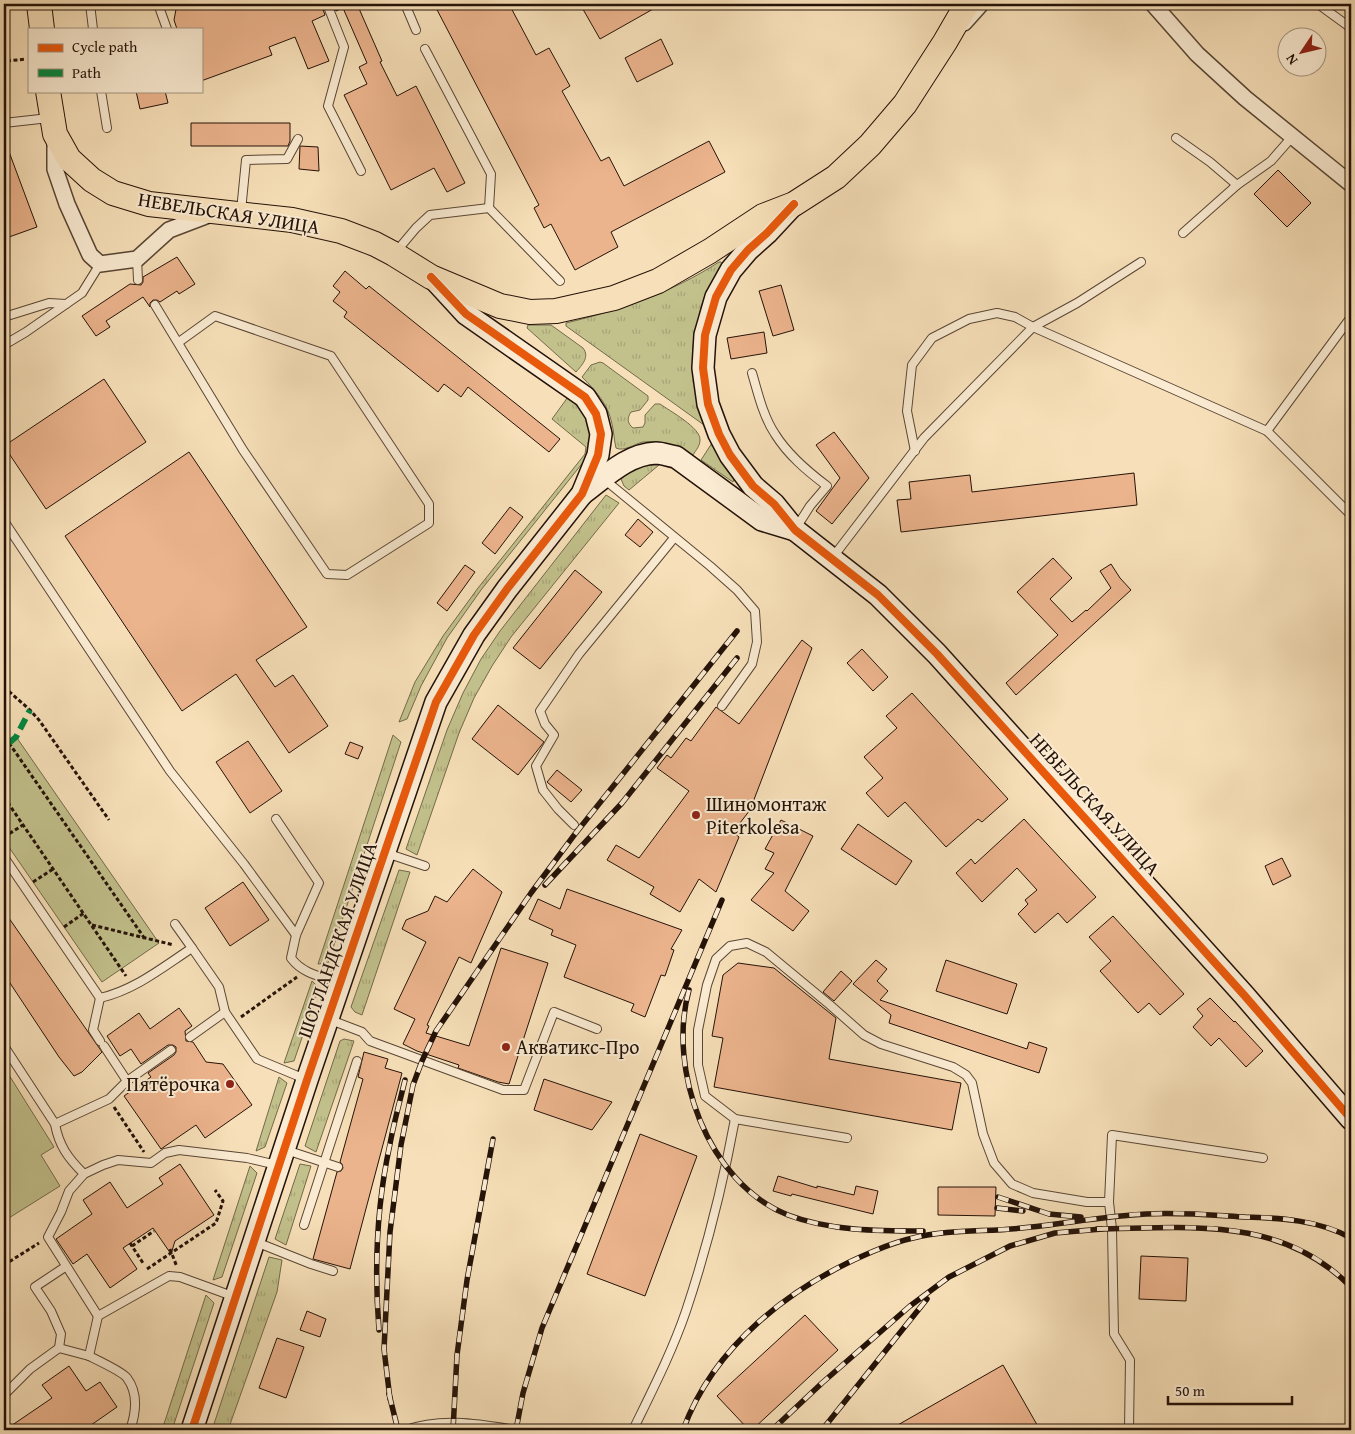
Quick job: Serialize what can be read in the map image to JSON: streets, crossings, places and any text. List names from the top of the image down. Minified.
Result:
{"streets":{"main road":["НЕВЕЛЬСКАЯ УЛИЦА"],"street":["ШОТЛАНДСКАЯ УЛИЦА"]},"crossings":[["НЕВЕЛЬСКАЯ УЛИЦА","ШОТЛАНДСКАЯ УЛИЦА"]],"places":["Шиномонтаж Piterkolesa","Акватикс-Про","Пятёрочка"],"legend":["Cycle path","Path"],"scale_bar":"50 m","north":"bottom left"}
